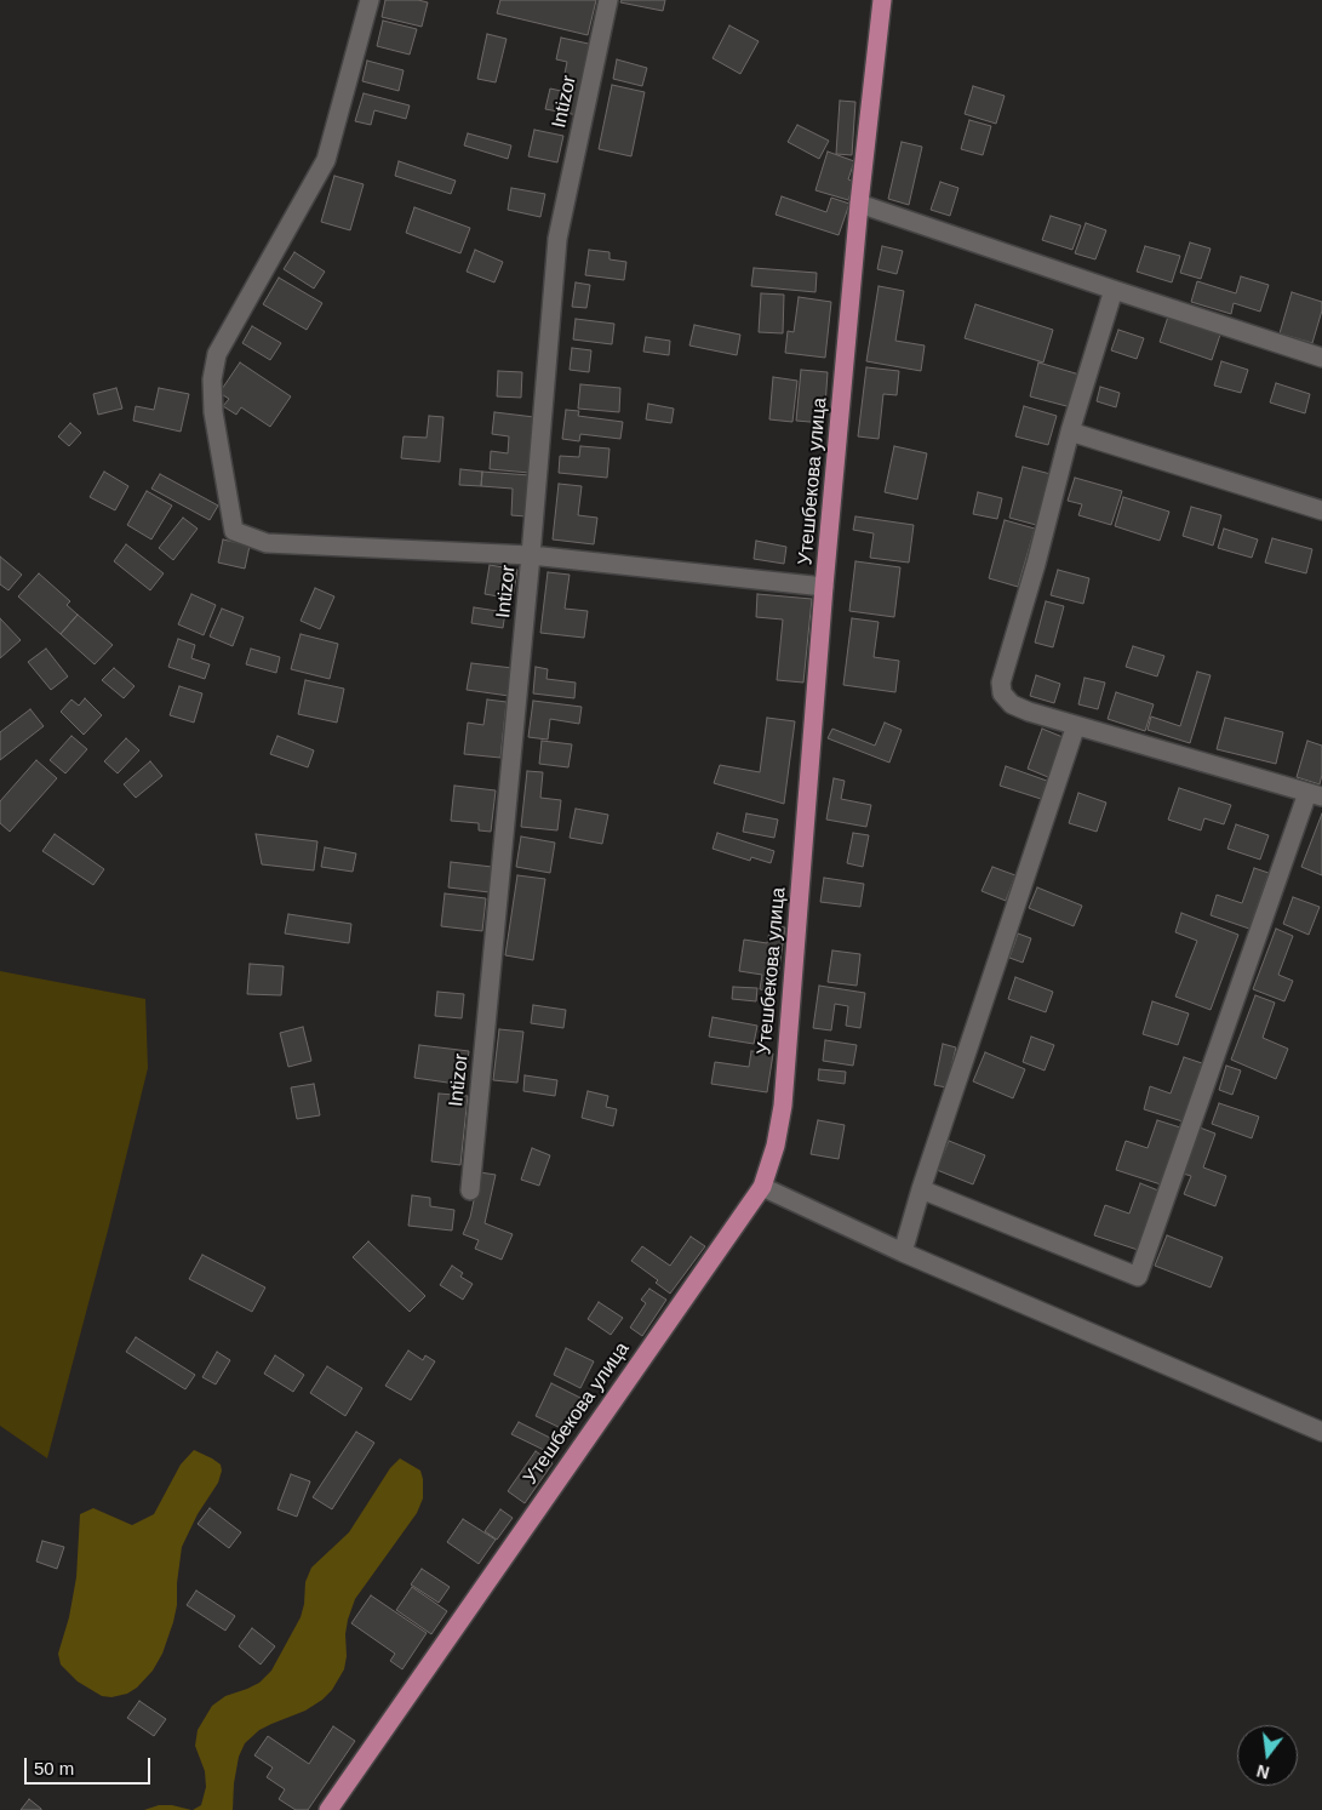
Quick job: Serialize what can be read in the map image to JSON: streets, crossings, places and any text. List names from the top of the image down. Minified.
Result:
{"streets":{"main road":["Утешбекова улица"],"street":["Intizor"]},"scale_bar":"50 m","north":"bottom"}
